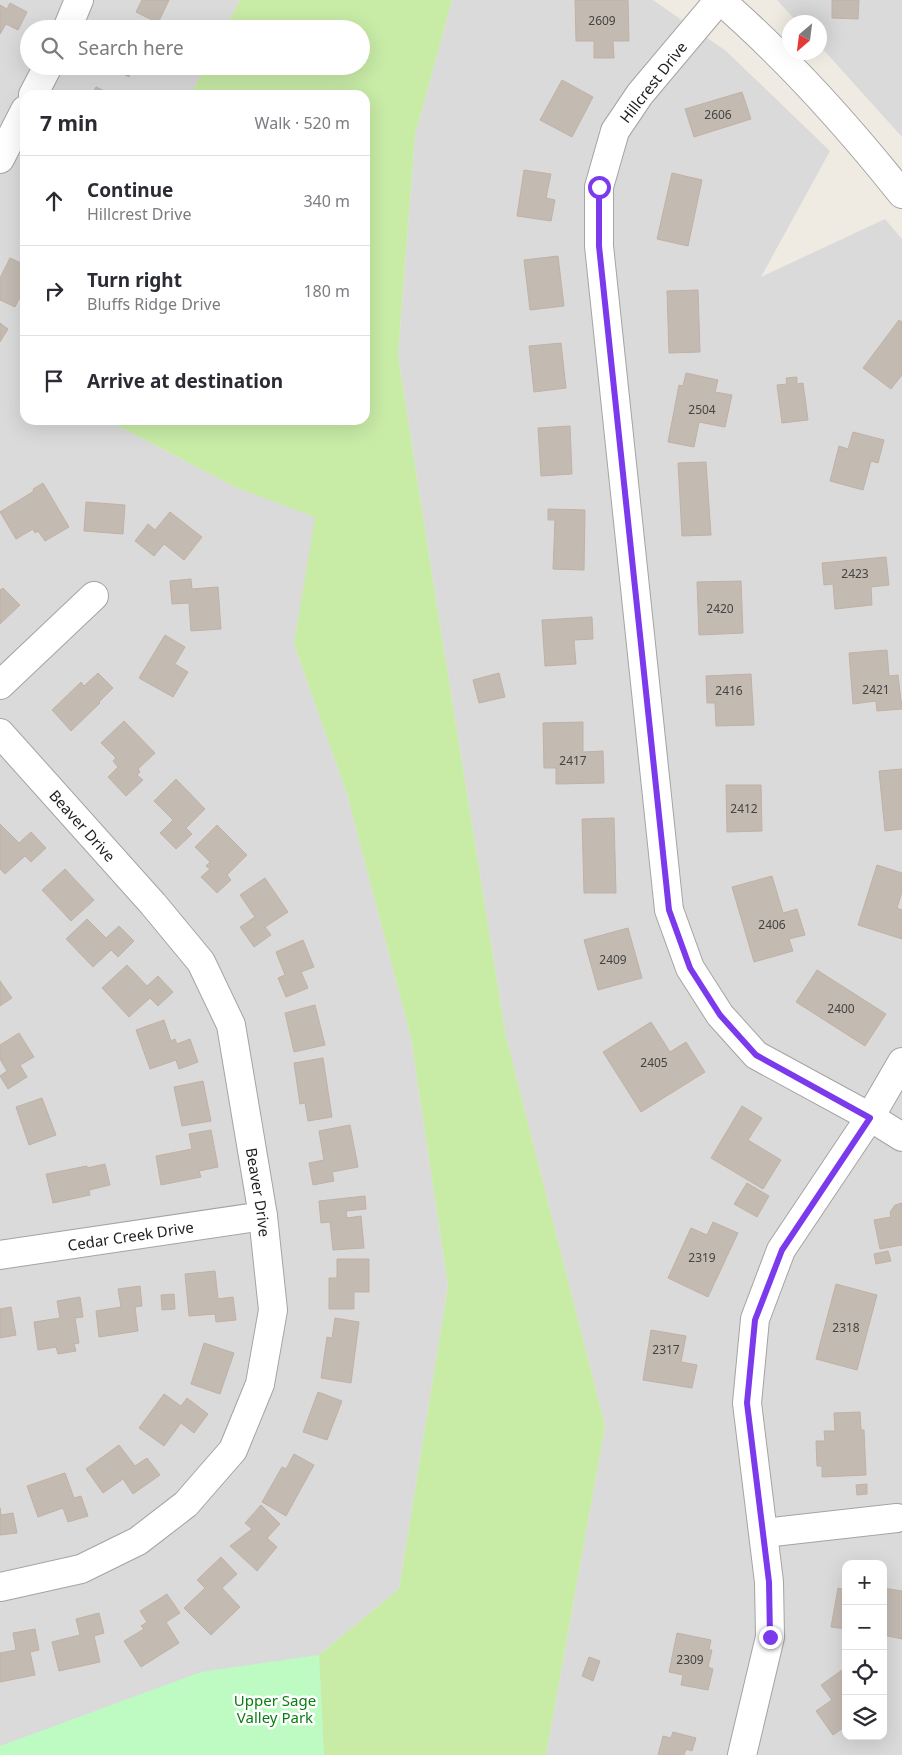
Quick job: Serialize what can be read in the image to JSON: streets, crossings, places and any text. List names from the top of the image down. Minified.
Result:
{"streets":{"street":["Hillcrest Drive","Beaver Drive","Cedar Creek Drive"]},"crossings":[["Beaver Drive","Cedar Creek Drive"]],"parks":["Upper Sage Valley Park"],"house_numbers":["2609","2606","2504","2423","2420","2421","2416","2417","2412","2406","2409","2400","2405","2319","2318","2317","2309"],"north":"bottom left","page":{"search":"Search here","heading":["7 min","Walk · 520 m"],"list":[["Continue","Hillcrest Drive","340 m"],["Turn right","Bluffs Ridge Drive","180 m"],"Arrive at destination"],"map_buttons":["+","−"]}}
